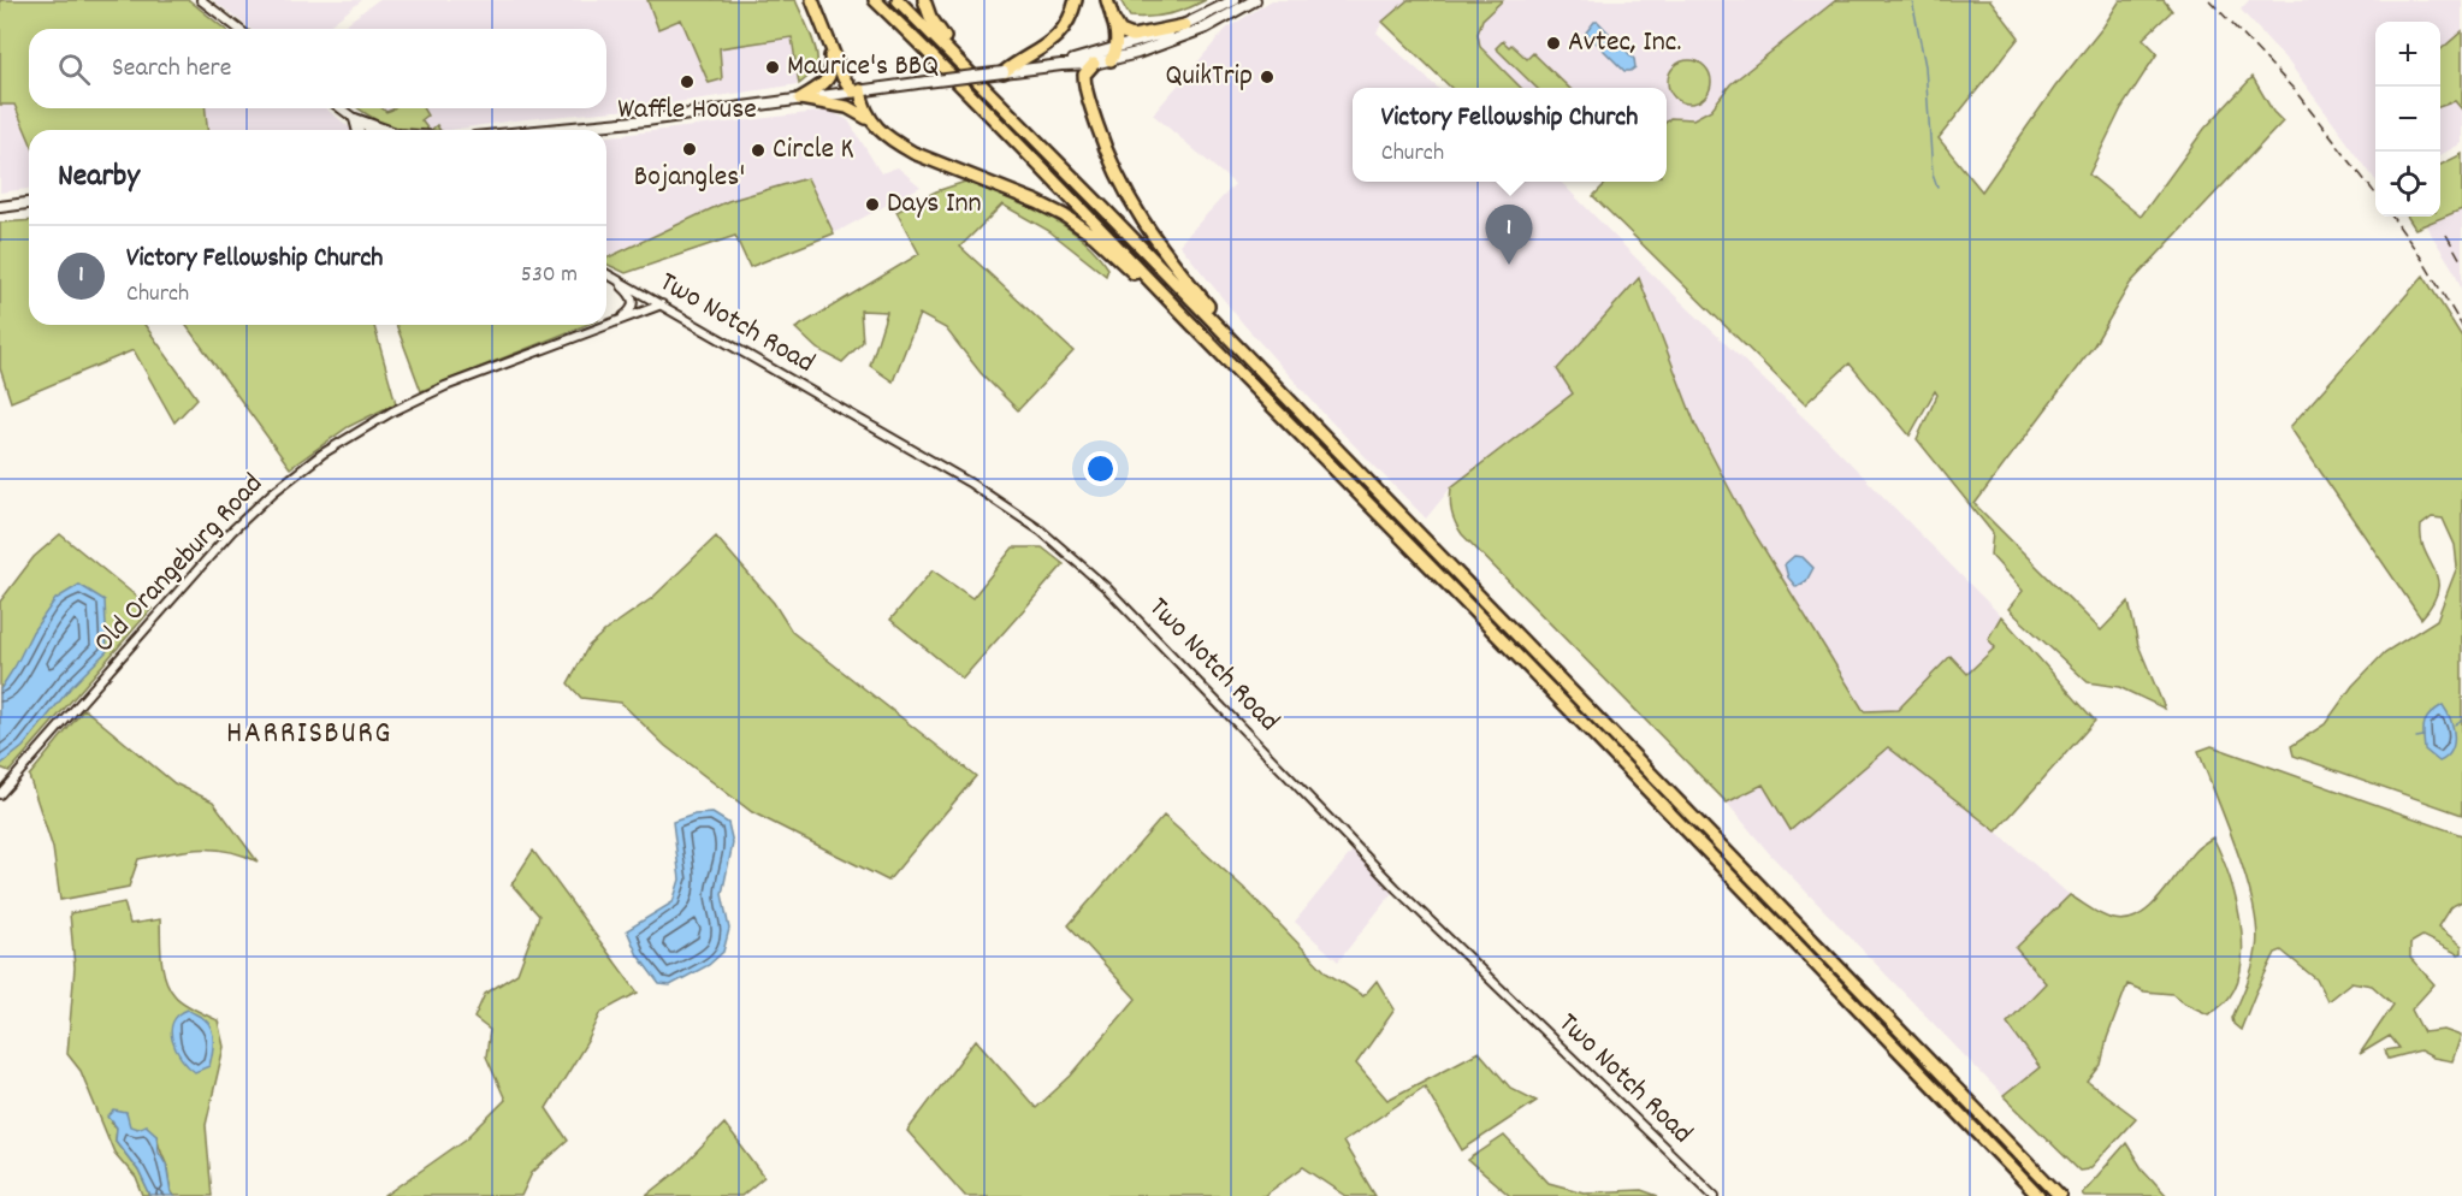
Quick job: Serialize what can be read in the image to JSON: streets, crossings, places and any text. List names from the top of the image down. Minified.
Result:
{"streets":{"street":["Two Notch Road","Old Orangeburg Road"]},"crossings":[["Two Notch Road","Old Orangeburg Road"]],"districts":["HARRISBURG"],"places":["Avtec, Inc.","Maurice's BBQ","QuikTrip","Waffle House","Bojangles'","Circle K","Days Inn"],"page":{"map_buttons":["+","−"],"search":"Search here","popup":["Victory Fellowship Church","Church"],"heading":"Nearby","pins":"1","list":[{"mark":"1","name":"Victory Fellowship Church","note":"Church","value":"530 m"}]}}
